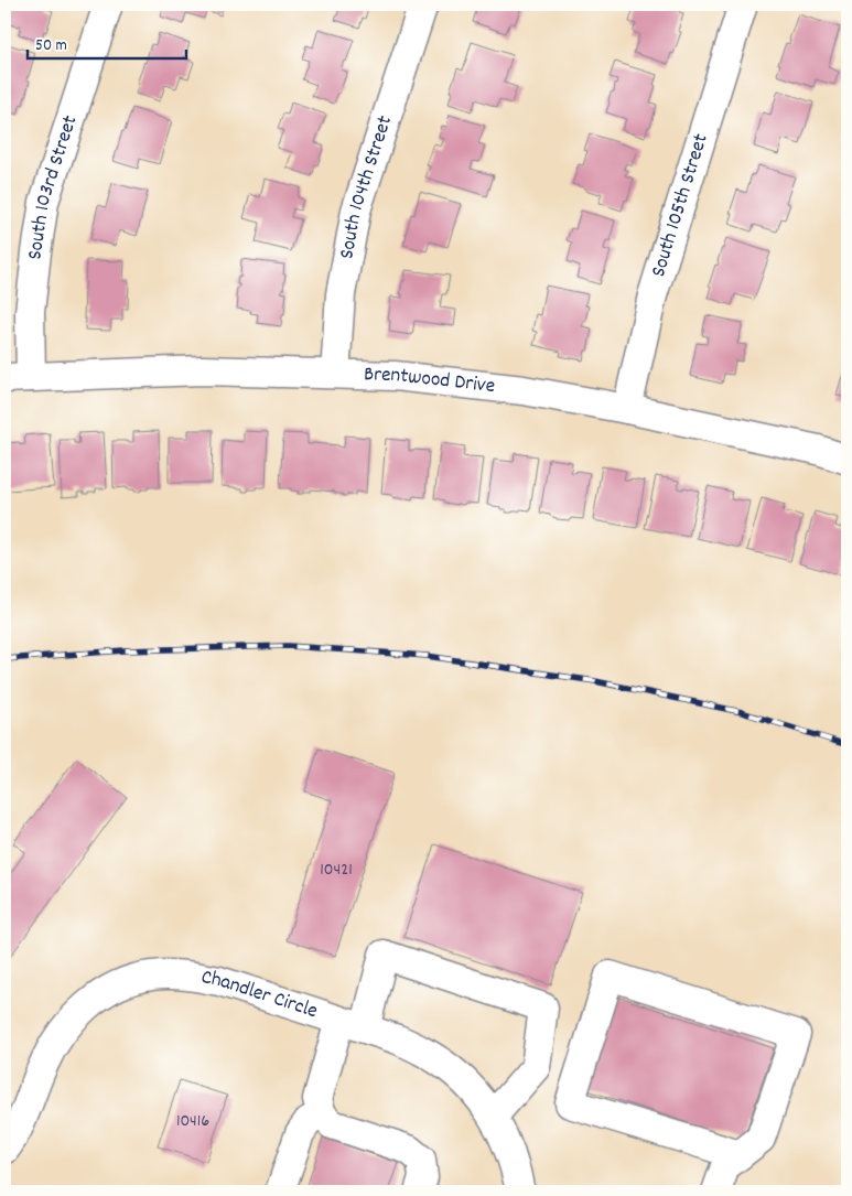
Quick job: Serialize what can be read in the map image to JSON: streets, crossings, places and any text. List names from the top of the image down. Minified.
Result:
{"streets":{"street":["South 104th Street","South 103rd Street","South 105th Street","Brentwood Drive","Chandler Circle"]},"crossings":[["South 104th Street","Brentwood Drive"],["South 103rd Street","Brentwood Drive"],["South 105th Street","Brentwood Drive"]],"house_numbers":["10421","10416"],"scale_bar":"50 m"}
